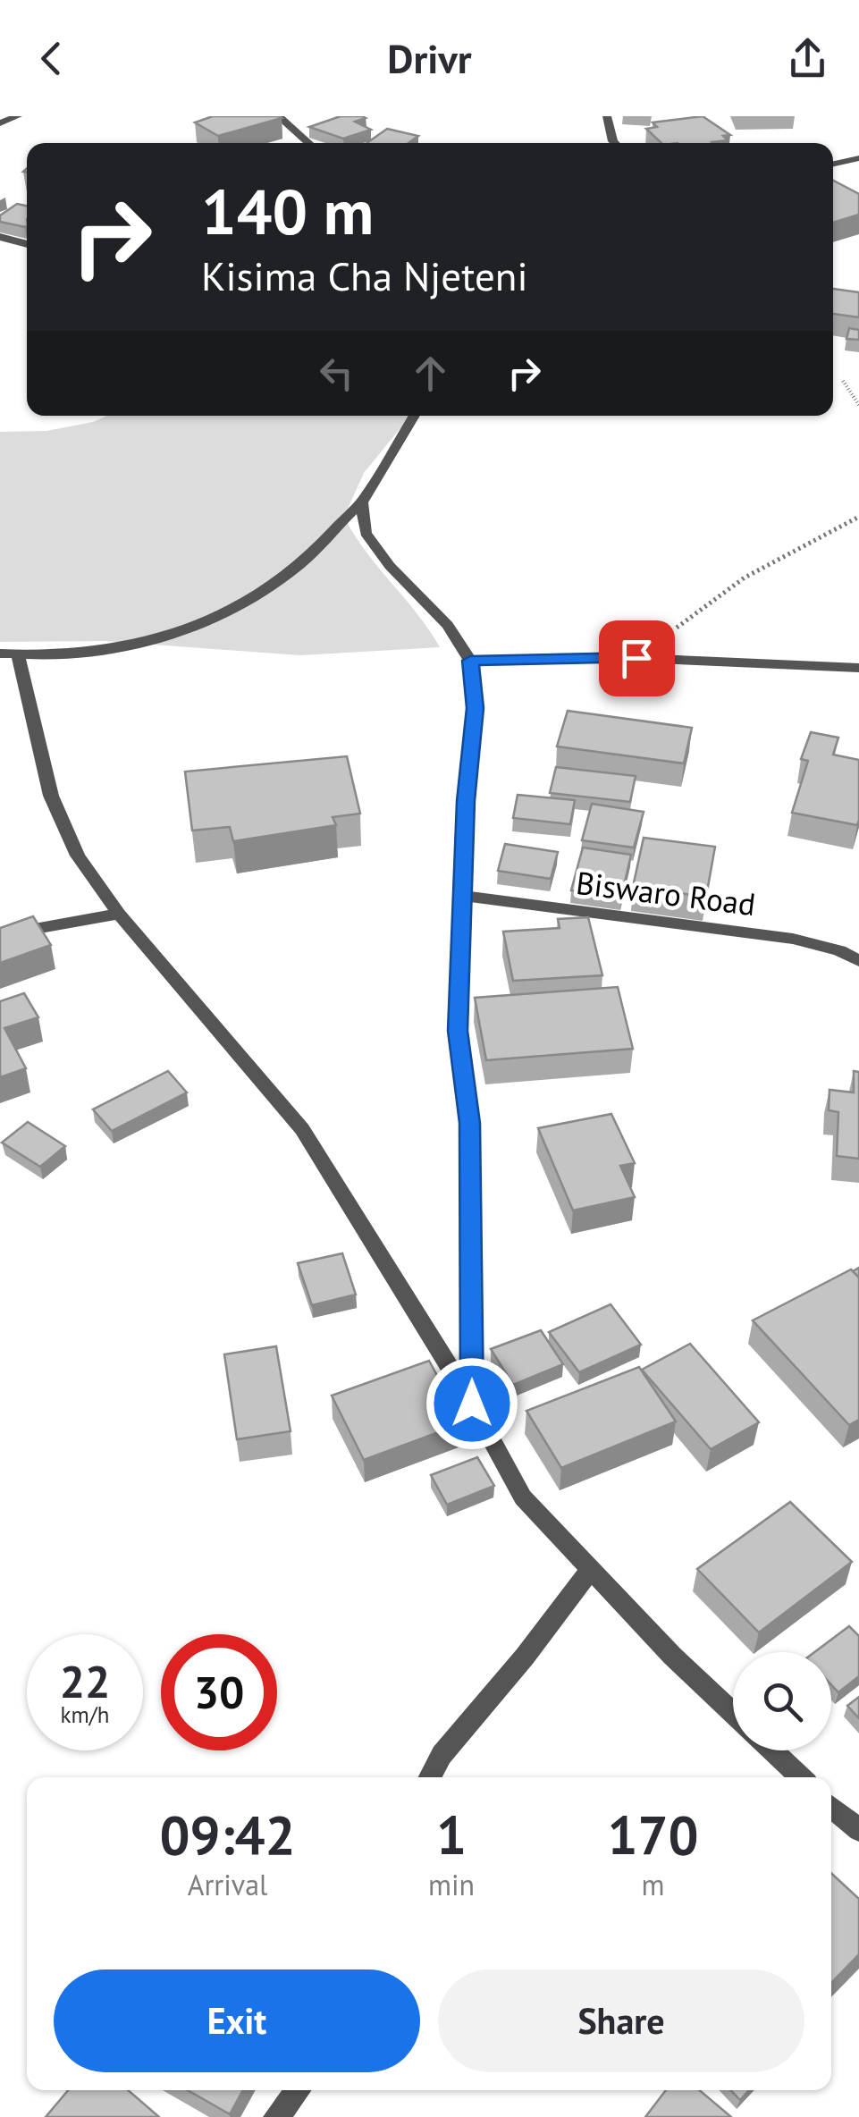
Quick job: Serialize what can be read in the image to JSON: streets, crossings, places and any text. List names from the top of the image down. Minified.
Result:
{"streets":{"street":["Biswaro Road"]},"page":{"header":"Drivr","turn":["140 m","Kisima Cha Njeteni"],"speed":"22 km/h","limit":"30","eta":["09:42","Arrival","1","min","170","m"],"buttons":["Exit","Share"]}}
